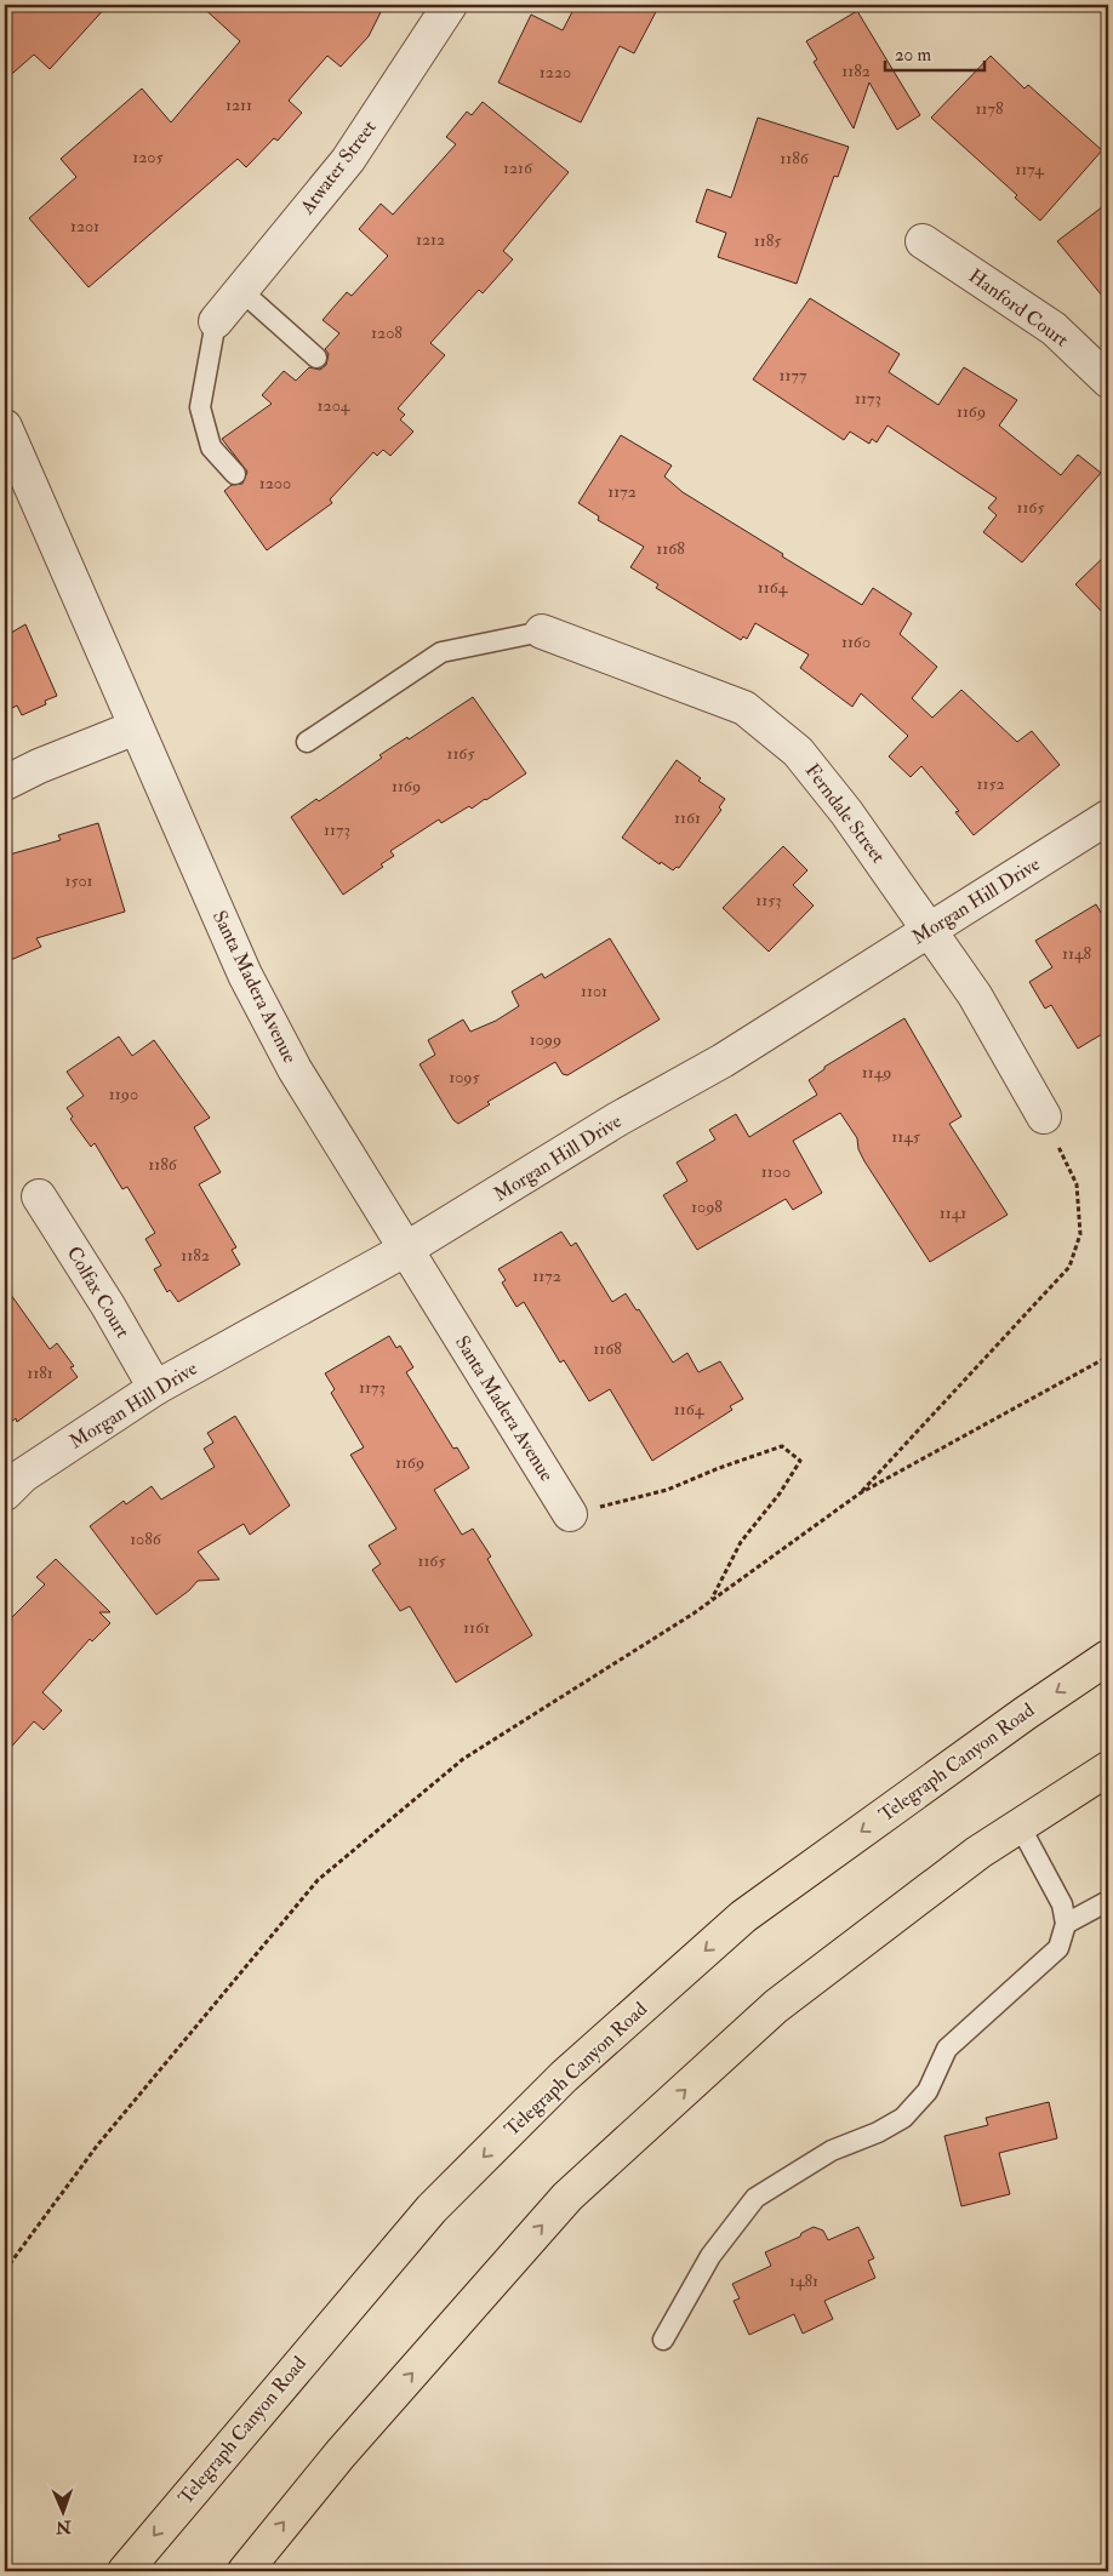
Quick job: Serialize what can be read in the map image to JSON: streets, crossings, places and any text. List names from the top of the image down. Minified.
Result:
{"streets":{"main road":["Telegraph Canyon Road"],"street":["Atwater Street","Hanford Court","Ferndale Street","Morgan Hill Drive","Santa Madera Avenue","Colfax Court"]},"crossings":[["Ferndale Street","Morgan Hill Drive"],["Morgan Hill Drive","Santa Madera Avenue"],["Morgan Hill Drive","Colfax Court"]],"house_numbers":["1182","1220","1211","1178","1205","1186","1216","1174","1201","1212","1185","1208","1177","1173","1204","1169","1200","1172","1165","1168","1164","1160","1165","1152","1169","1161","1173","1501","1153","1148","1101","1099","1149","1095","1190","1145","1186","1100","1098","1141","1182","1172","1168","1181","1173","1164","1169","1086","1165","1161","1481"],"scale_bar":"20 m","north":"bottom"}
